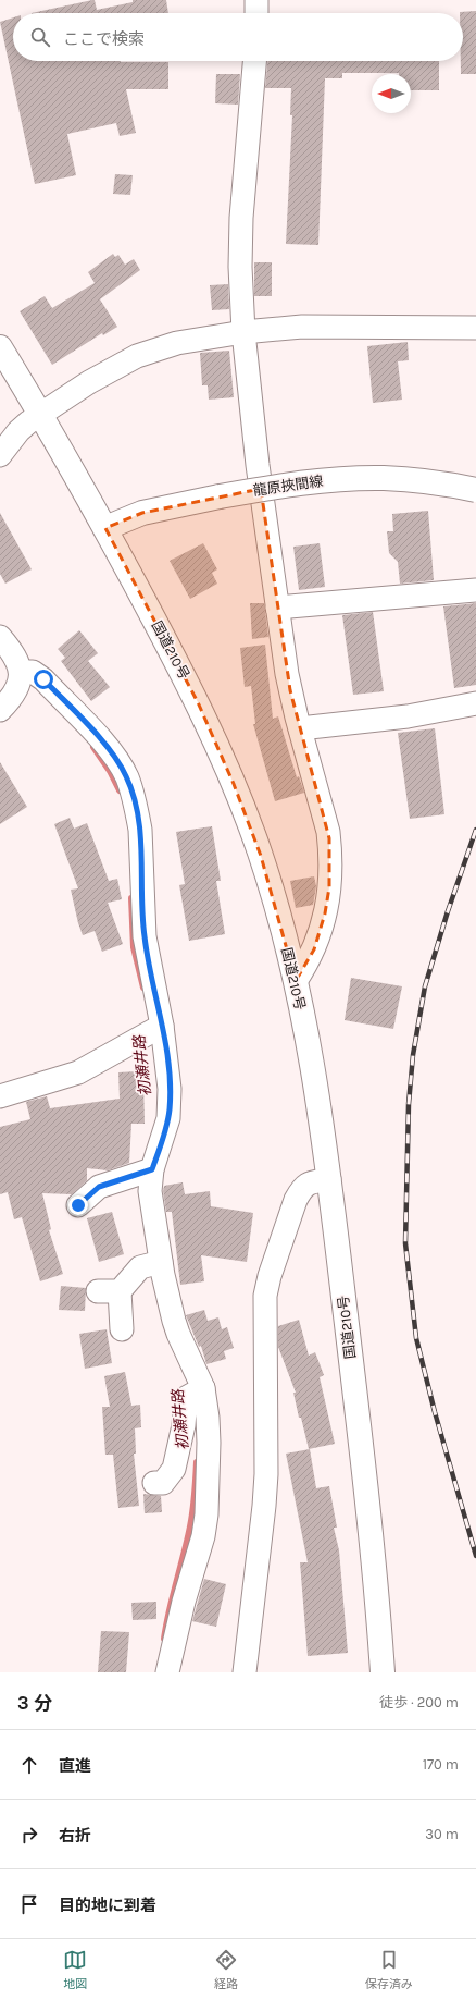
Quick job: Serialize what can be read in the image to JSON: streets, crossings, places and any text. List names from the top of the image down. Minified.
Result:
{"streets":{"main road":["龍原挾間線","国道210号"]},"crossings":[["龍原挾間線","国道210号"]],"water":["初瀬井路"],"north":"left","page":{"search":"ここで検索","heading":["3 分","徒歩 · 200 m"],"list":[["直進","170 m"],["右折","30 m"],"目的地に到着"],"nav":["地図","経路","保存済み"]}}
